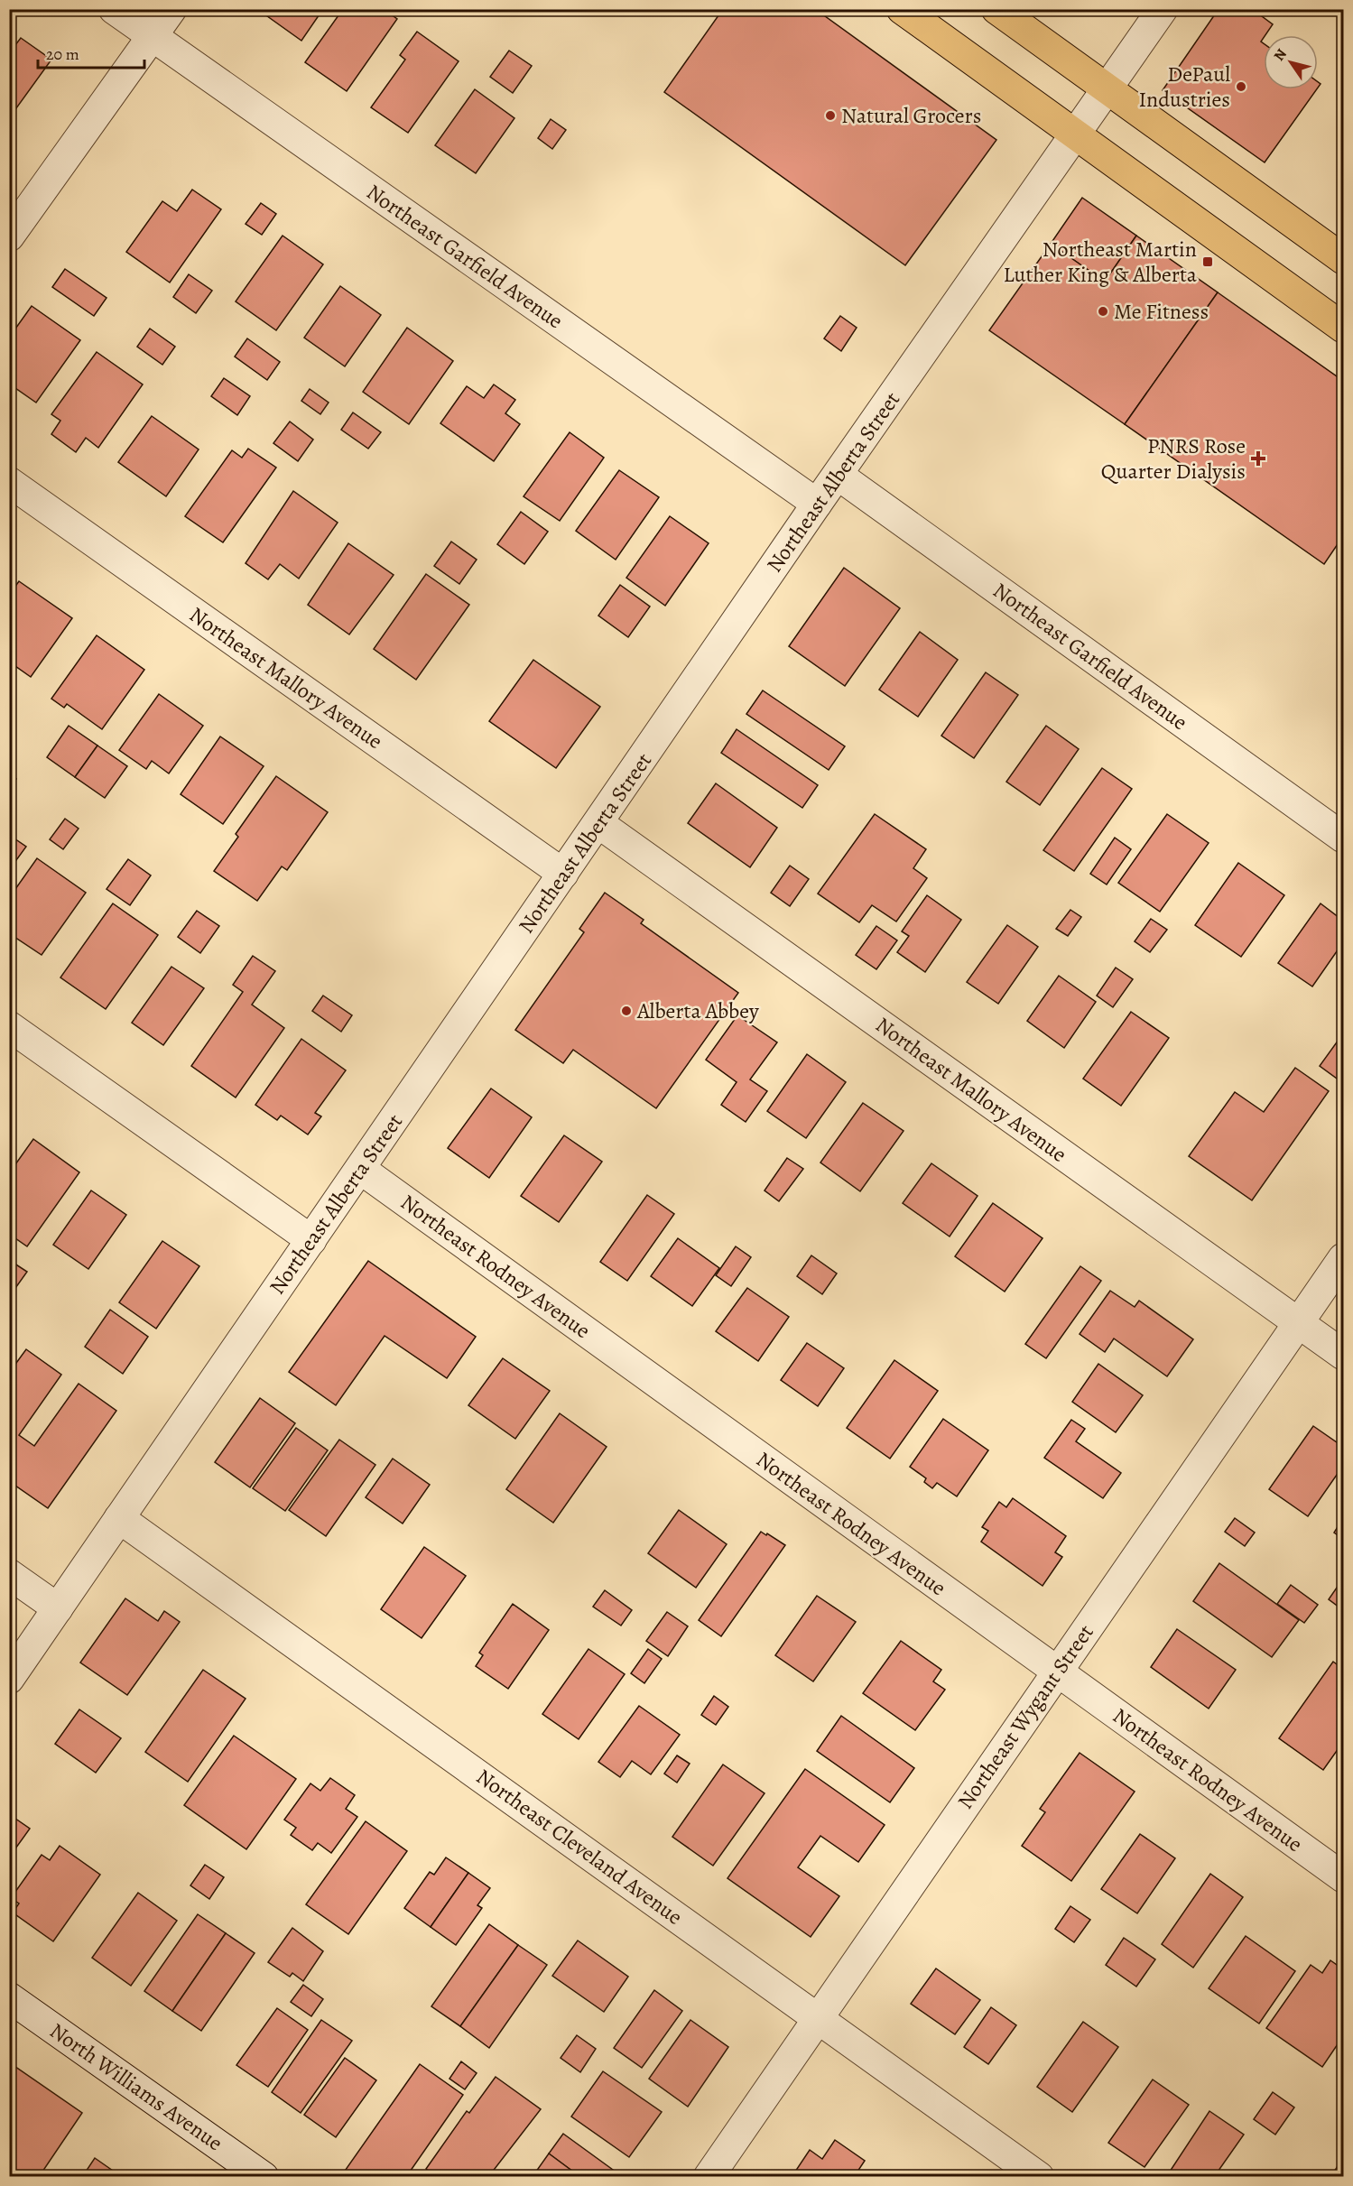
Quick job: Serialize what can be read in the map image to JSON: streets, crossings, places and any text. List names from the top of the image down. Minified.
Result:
{"streets":{"street":["Northeast Garfield Avenue","Northeast Alberta Street","Northeast Mallory Avenue","Northeast Rodney Avenue","Northeast Wygant Street","Northeast Cleveland Avenue","North Williams Avenue"]},"crossings":[["Northeast Garfield Avenue","Northeast Alberta Street"],["Northeast Alberta Street","Northeast Mallory Avenue"],["Northeast Alberta Street","Northeast Rodney Avenue"],["Northeast Alberta Street","Northeast Cleveland Avenue"],["Northeast Mallory Avenue","Northeast Wygant Street"],["Northeast Rodney Avenue","Northeast Wygant Street"],["Northeast Wygant Street","Northeast Cleveland Avenue"]],"places":{"other":["DePaul Industries","Natural Grocers","Me Fitness","Alberta Abbey"],"transit":["Northeast Martin Luther King & Alberta"],"health":["PNRS Rose Quarter Dialysis"]},"scale_bar":"20 m","north":"top left"}
